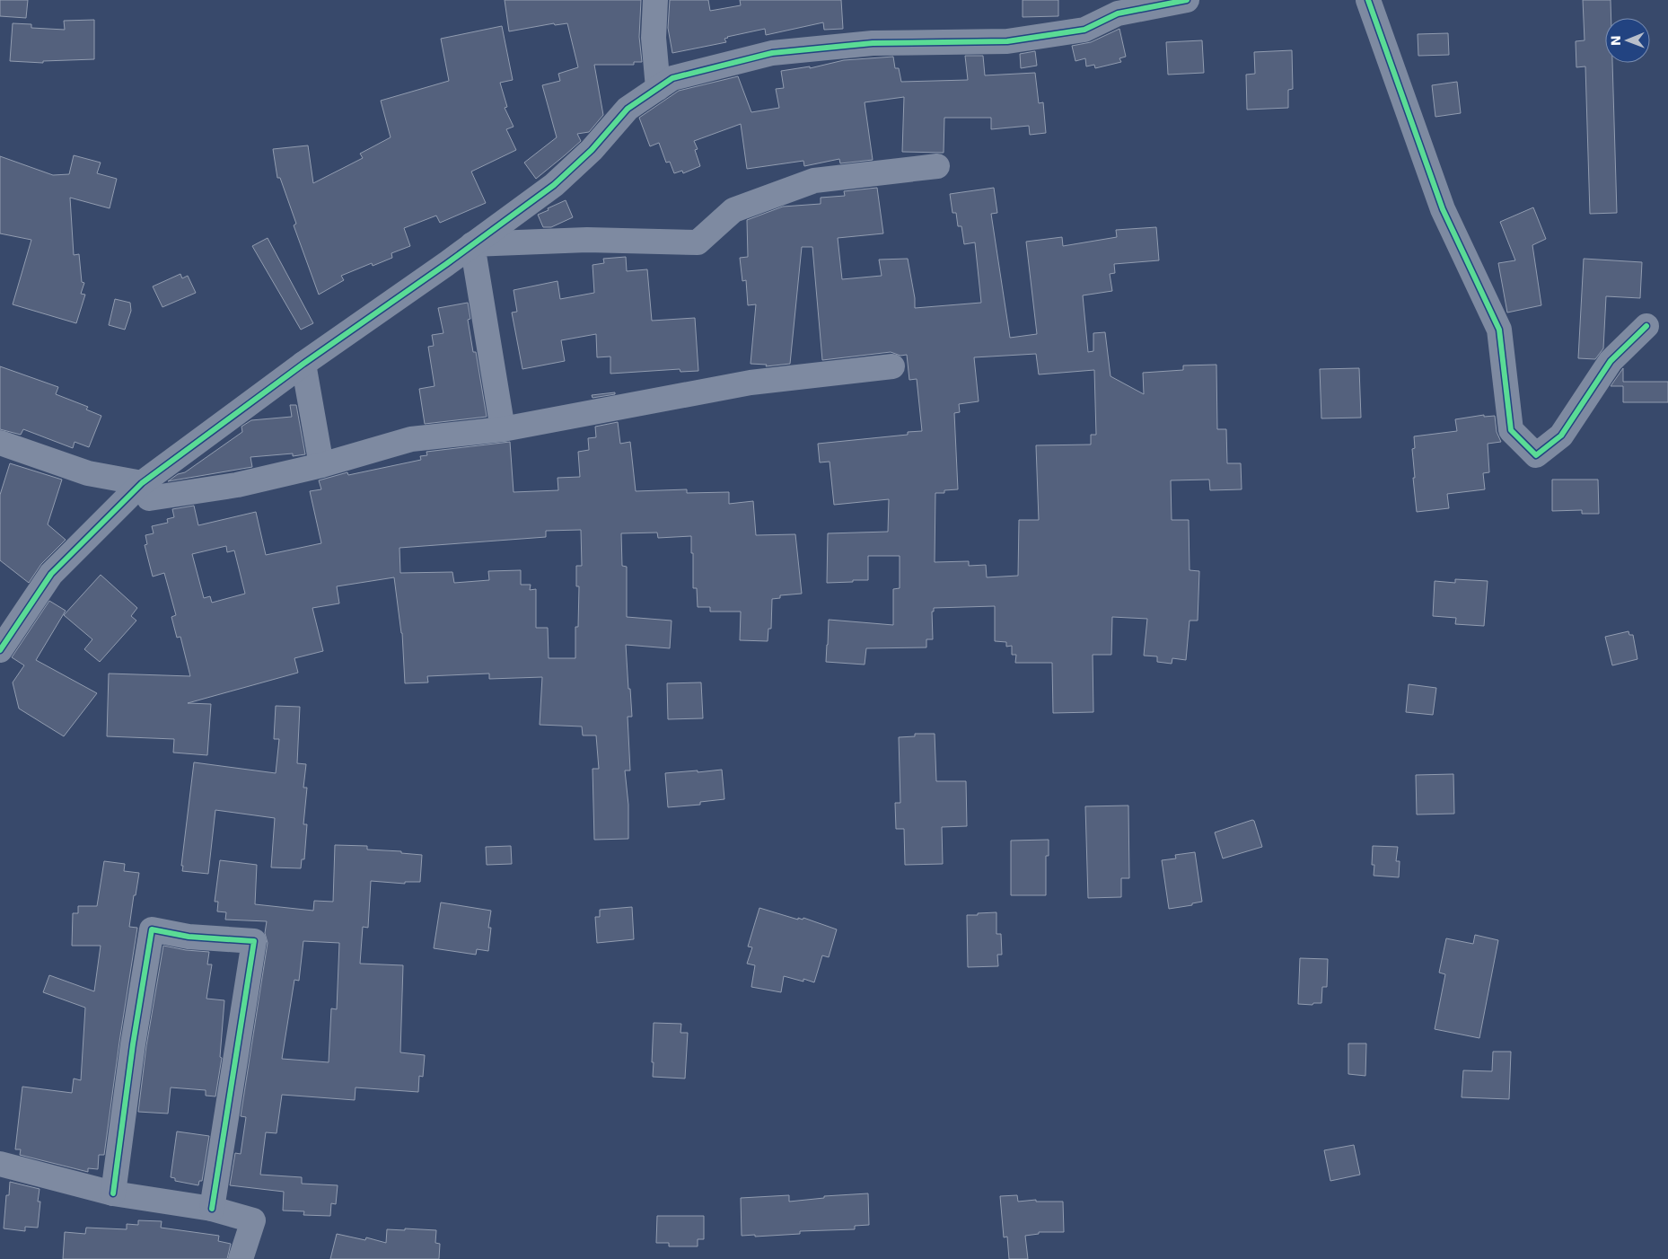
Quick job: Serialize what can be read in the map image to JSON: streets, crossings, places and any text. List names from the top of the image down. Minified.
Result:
{"north":"left"}
